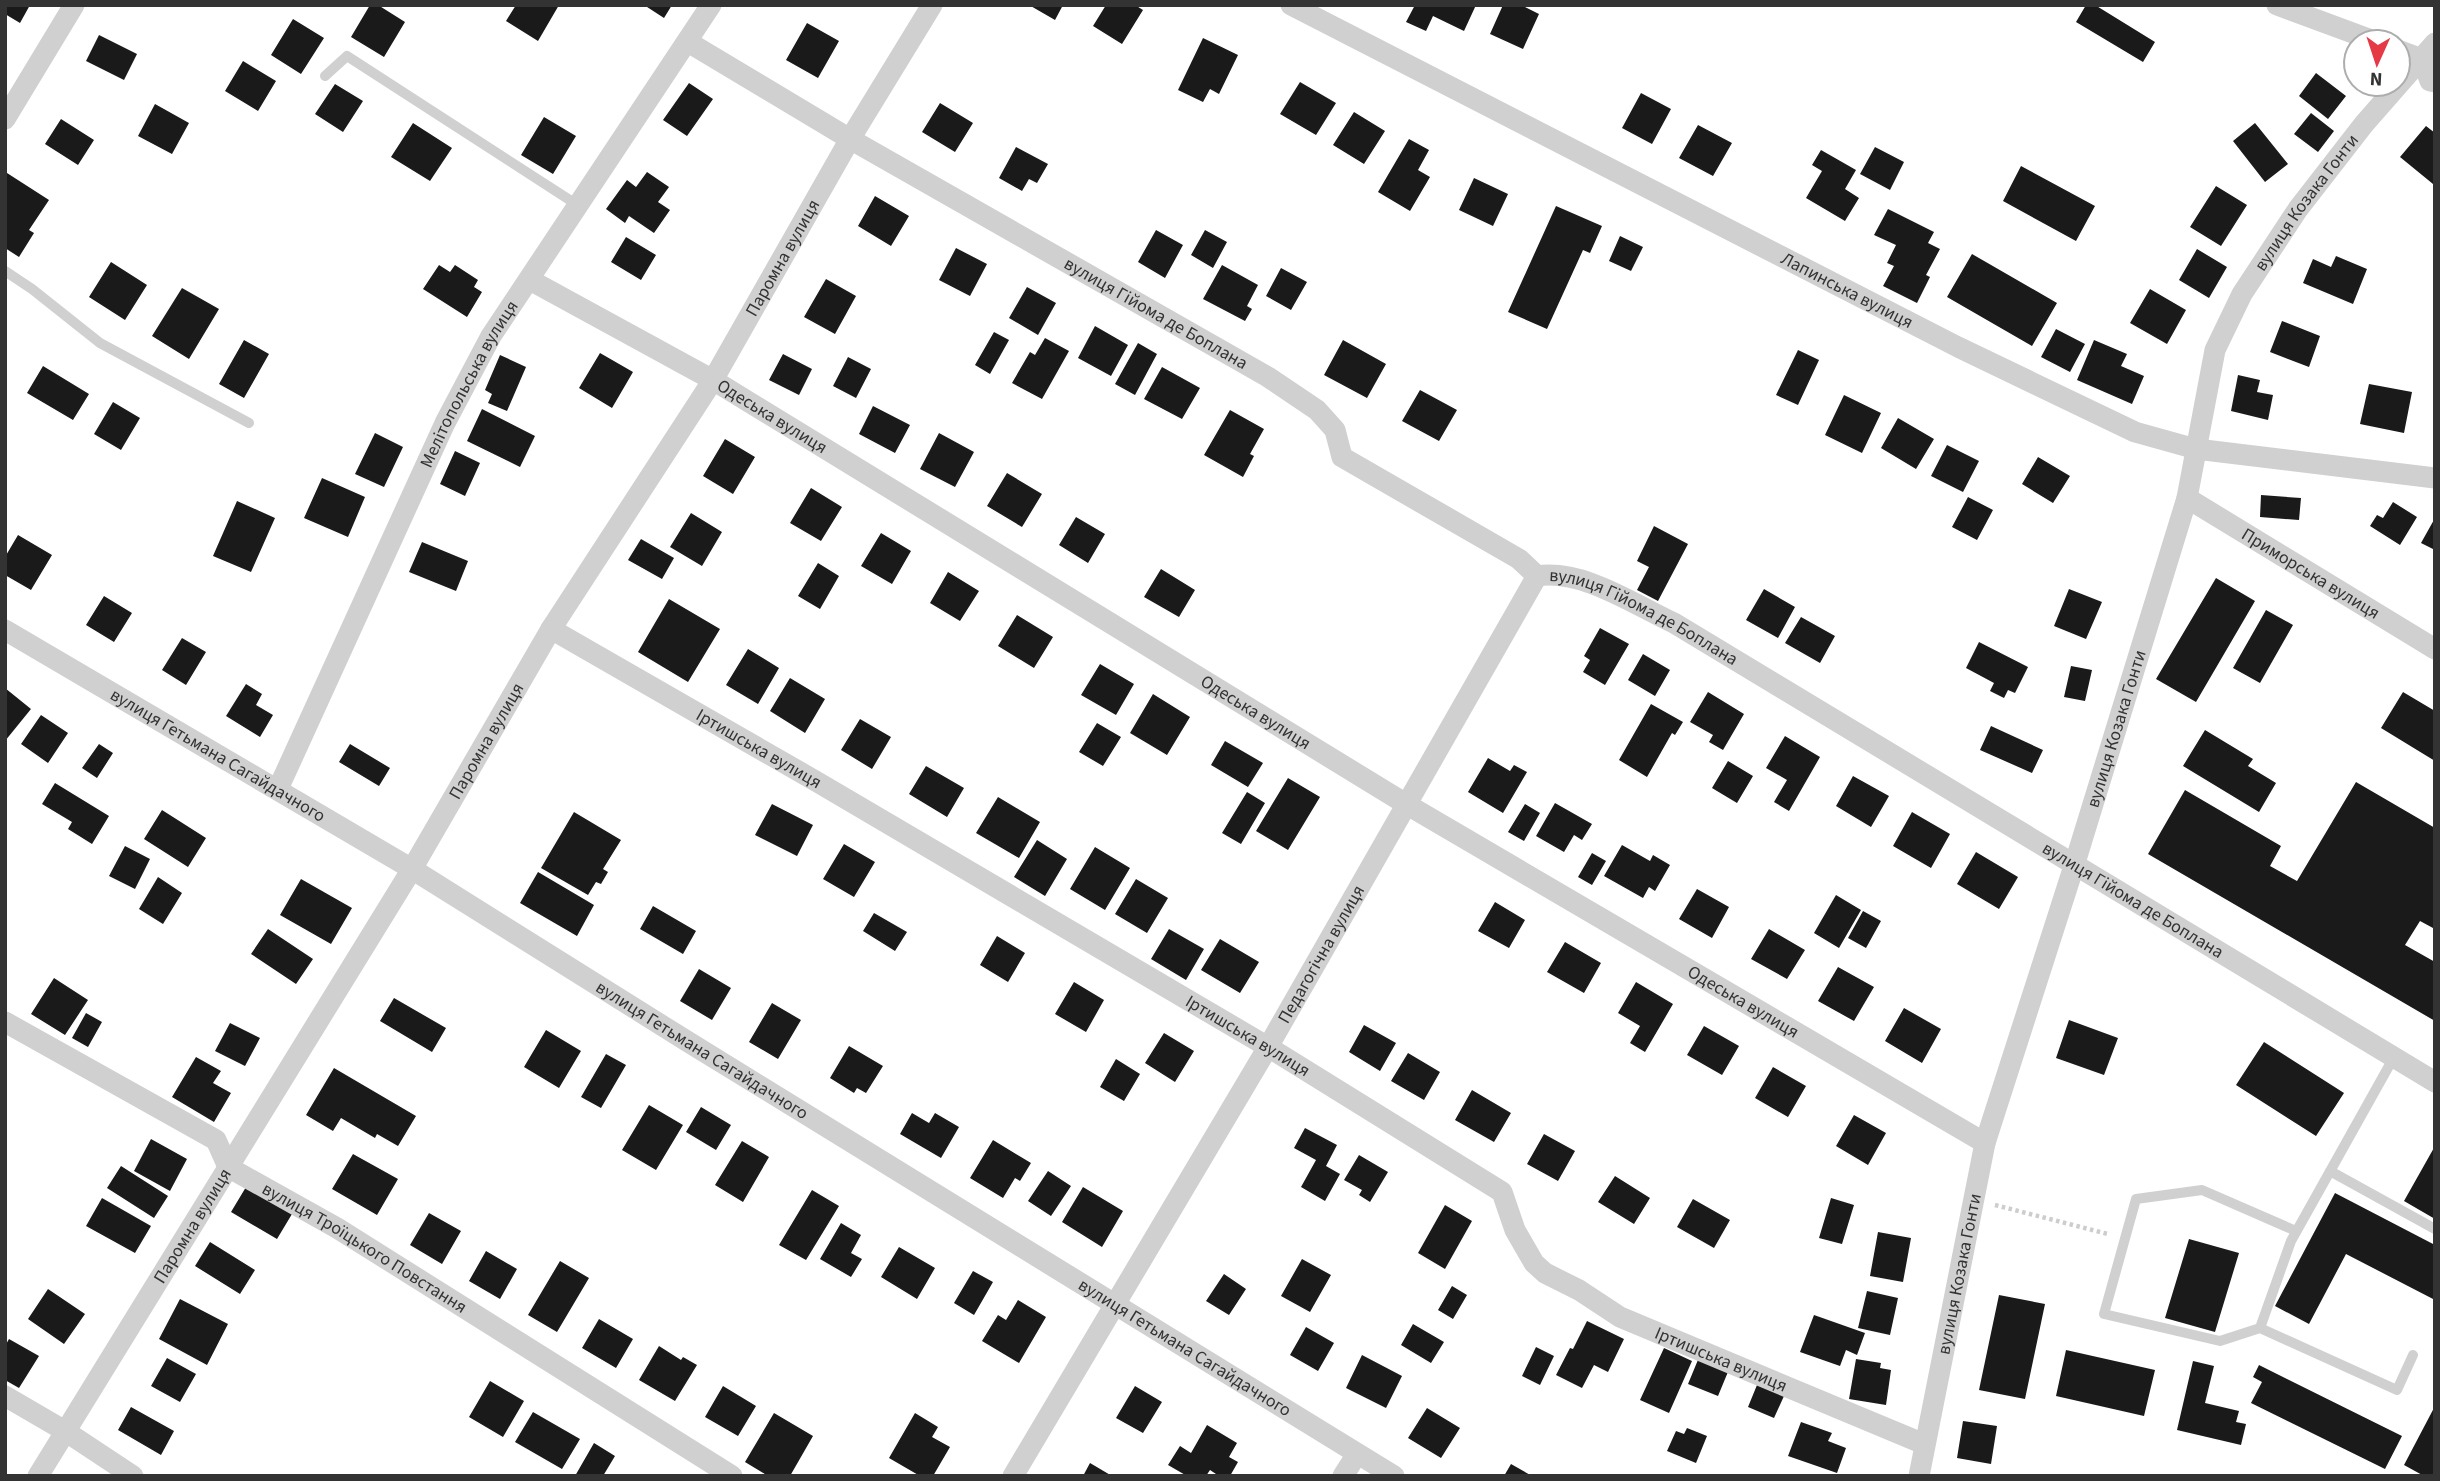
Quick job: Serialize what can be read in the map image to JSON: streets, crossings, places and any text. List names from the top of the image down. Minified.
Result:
{"streets":{"street":["вулиця Козака Гонти","Паромна вулиця","Лапинська вулиця","вулиця Гійома де Боплана","Мелітопольська вулиця","Одеська вулиця","Приморська вулиця","Іртишська вулиця","вулиця Гетьмана Сагайдачного","Педагогічна вулиця","вулиця Троїцького Повстання"]},"crossings":[["вулиця Козака Гонти","Лапинська вулиця"],["вулиця Козака Гонти","вулиця Гійома де Боплана"],["вулиця Козака Гонти","Одеська вулиця"],["вулиця Козака Гонти","Приморська вулиця"],["вулиця Козака Гонти","Іртишська вулиця"],["Паромна вулиця","вулиця Гійома де Боплана"],["Паромна вулиця","Одеська вулиця"],["Паромна вулиця","Іртишська вулиця"],["Паромна вулиця","вулиця Гетьмана Сагайдачного"],["Паромна вулиця","вулиця Троїцького Повстання"],["вулиця Гійома де Боплана","Мелітопольська вулиця"],["вулиця Гійома де Боплана","Педагогічна вулиця"],["Мелітопольська вулиця","Одеська вулиця"],["Мелітопольська вулиця","вулиця Гетьмана Сагайдачного"],["Одеська вулиця","Педагогічна вулиця"],["Іртишська вулиця","Педагогічна вулиця"],["вулиця Гетьмана Сагайдачного","Педагогічна вулиця"]],"north":"bottom"}
